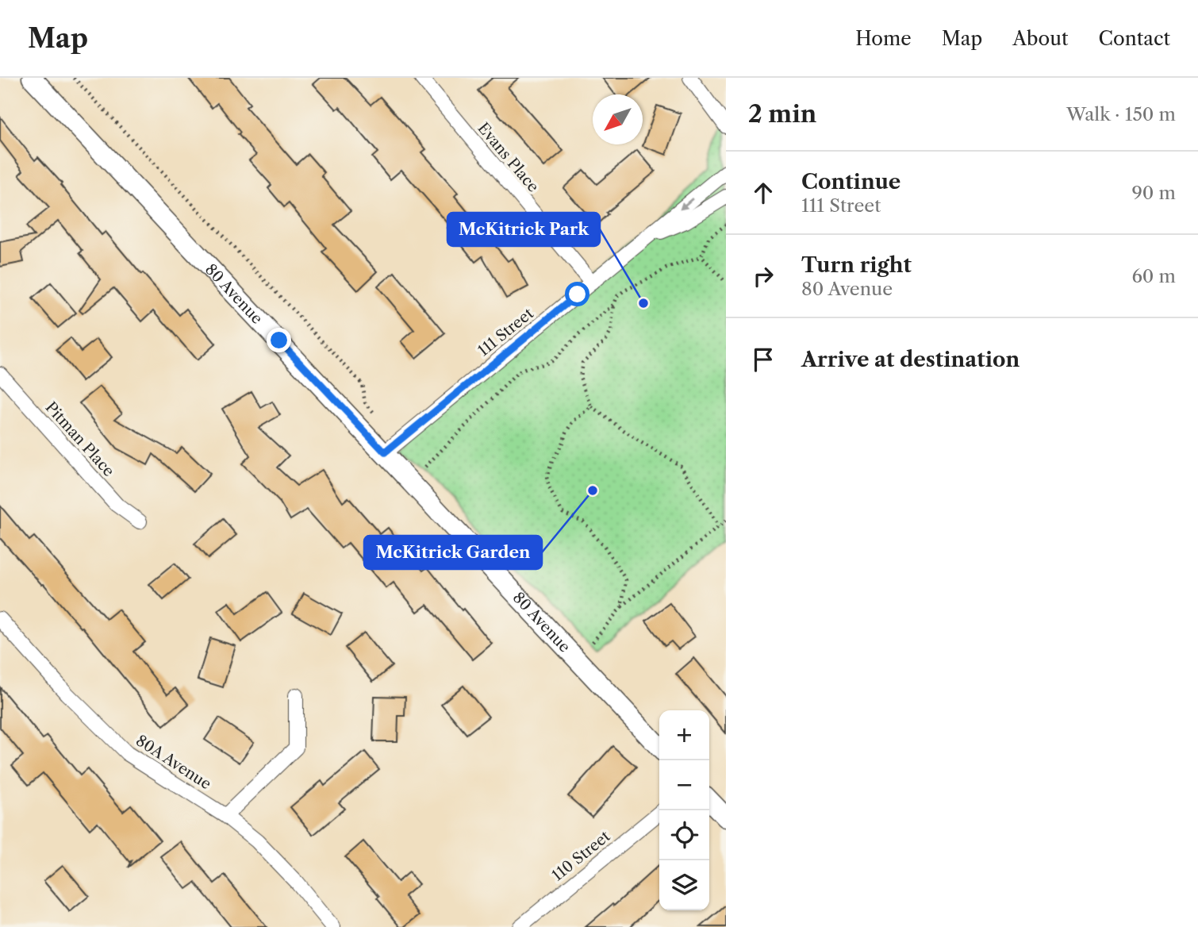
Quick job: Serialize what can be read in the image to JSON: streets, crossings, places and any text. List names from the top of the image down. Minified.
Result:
{"streets":{"street":["Evans Place","80 Avenue","111 Street","Pitman Place","80A Avenue","110 Street"]},"crossings":[["Evans Place","111 Street"],["80 Avenue","111 Street"]],"places":["McKitrick Park","McKitrick Garden"],"north":"bottom left","page":{"header":"Map","nav":["Home","Map","About","Contact"],"heading":["2 min","Walk · 150 m"],"list":[["Continue","111 Street","90 m"],["Turn right","80 Avenue","60 m"],"Arrive at destination"],"map_buttons":["+","−"]}}
